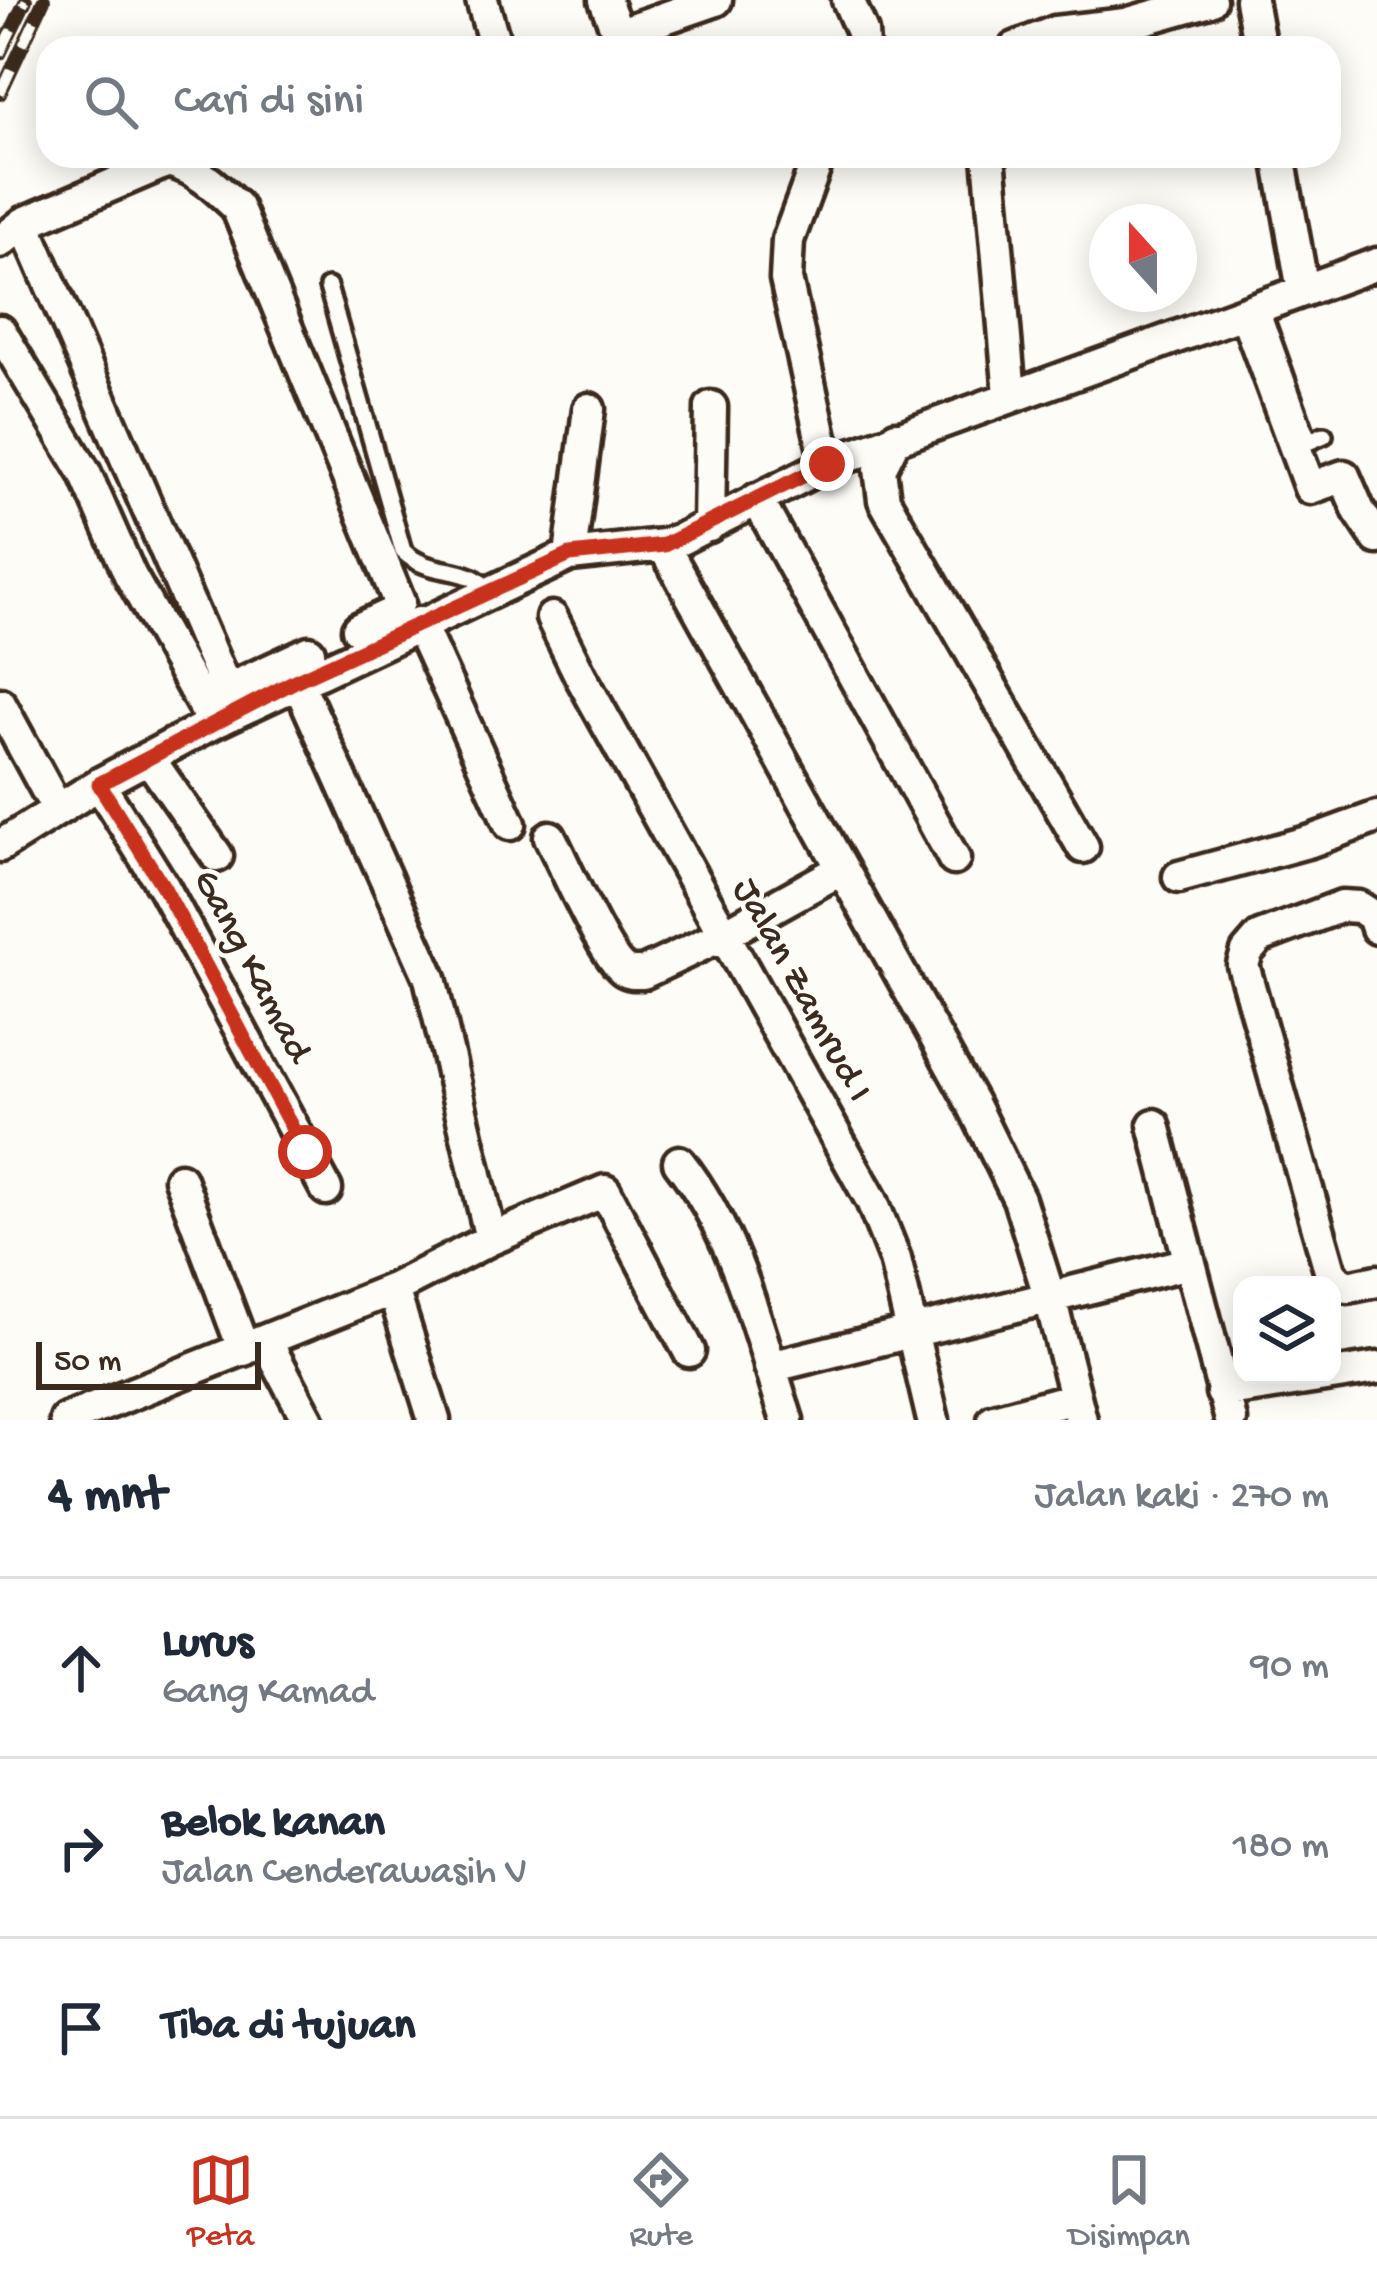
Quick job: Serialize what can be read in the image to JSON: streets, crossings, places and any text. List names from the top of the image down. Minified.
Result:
{"streets":{"street":["Gang Kamad","Jalan Zamrud I"]},"scale_bar":"50 m","north":"top","page":{"search":"Cari di sini","scale":"50 m","heading":["4 mnt","Jalan kaki · 270 m"],"list":[["Lurus","Gang Kamad","90 m"],["Belok kanan","Jalan Cenderawasih V","180 m"],"Tiba di tujuan"],"nav":["Peta","Rute","Disimpan"]}}
